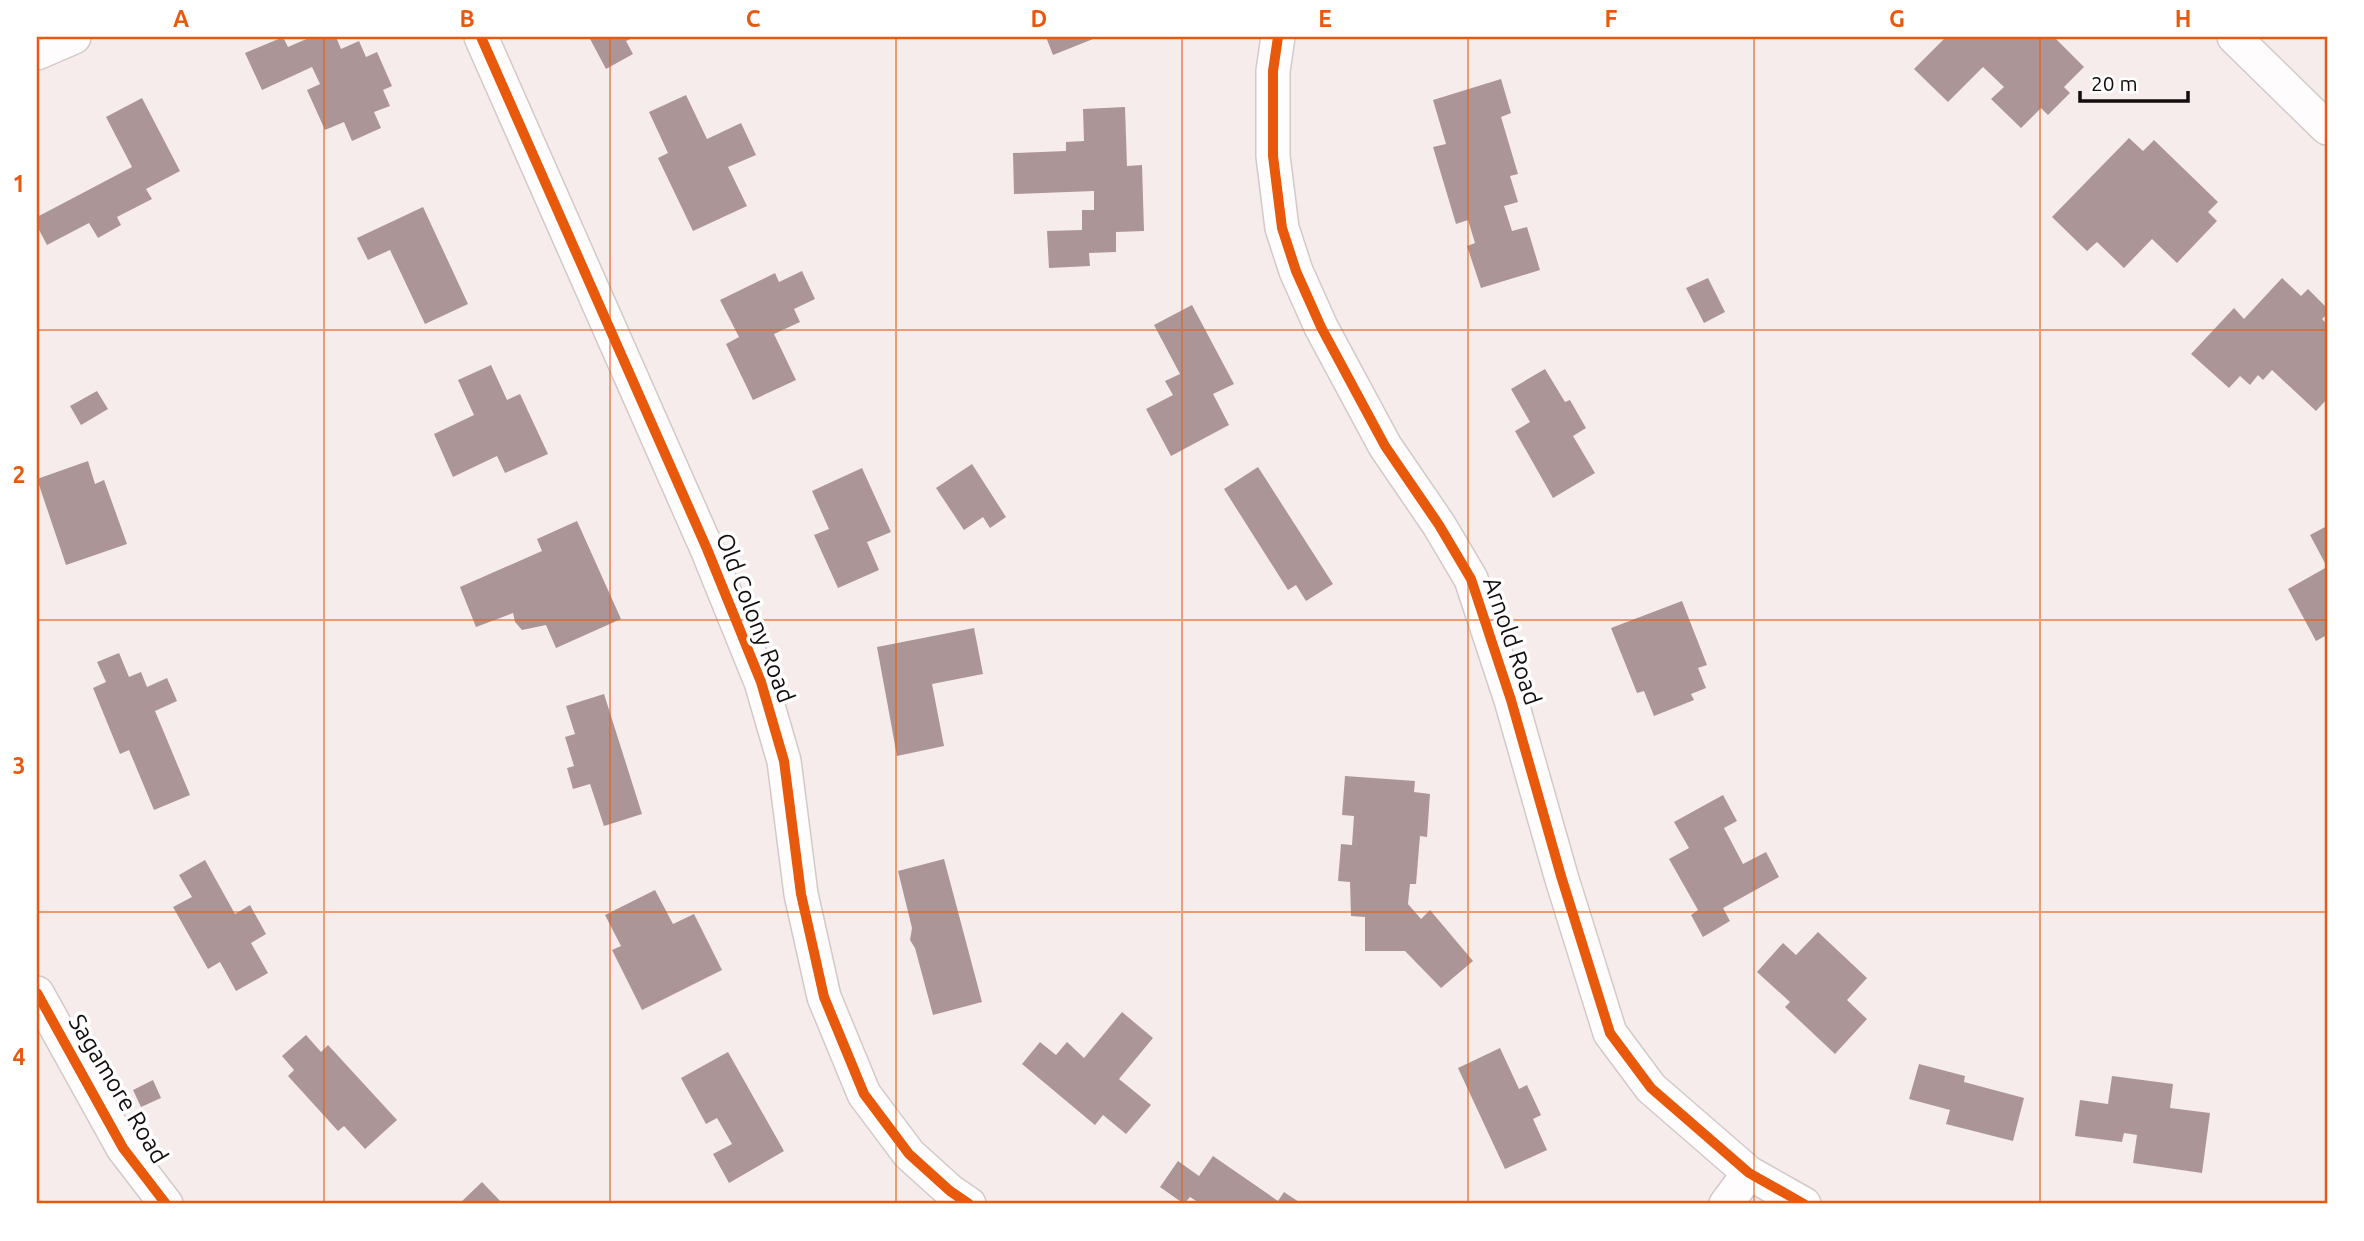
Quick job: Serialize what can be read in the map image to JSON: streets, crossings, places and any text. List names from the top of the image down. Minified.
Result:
{"streets":{"street":["Old Colony Road","Arnold Road","Sagamore Road"]},"scale_bar":"20 m","grid":{"columns":["A","B","C","D","E","F","G","H"],"rows":["1","2","3","4"]}}
